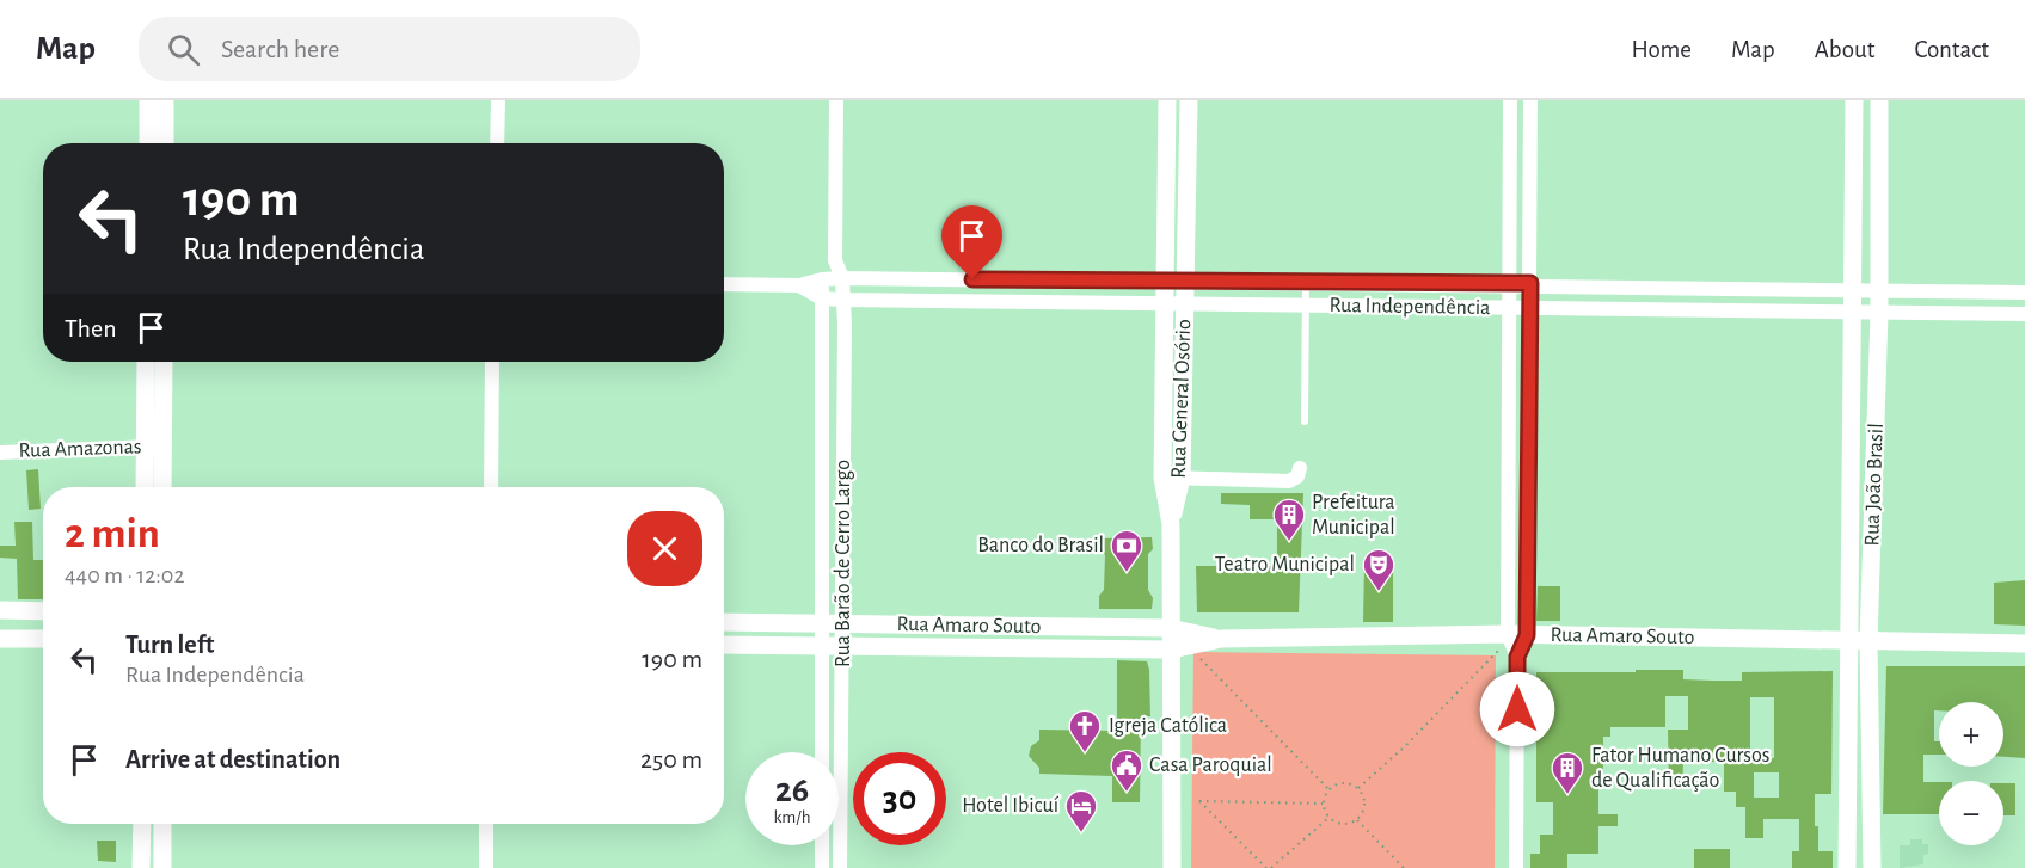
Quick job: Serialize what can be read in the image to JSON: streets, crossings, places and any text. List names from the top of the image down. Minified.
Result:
{"streets":{"street":["Rua Independência","Rua General Osório","Rua Amazonas","Rua João Brasil","Rua Barão de Cerro Largo","Rua Amaro Souto"]},"crossings":[["Rua Independência","Rua General Osório"],["Rua Independência","Rua João Brasil"],["Rua Independência","Rua Barão de Cerro Largo"],["Rua General Osório","Rua Amaro Souto"],["Rua João Brasil","Rua Amaro Souto"],["Rua Barão de Cerro Largo","Rua Amaro Souto"]],"places":{"building":["Prefeitura Municipal","Fator Humano Cursos de Qualificação"],"bank":["Banco do Brasil"],"theatre":["Teatro Municipal"],"church":["Igreja Católica"],"public building":["Casa Paroquial"],"hotel":["Hotel Ibicuí"]},"page":{"header":"Map","search":"Search here","nav":["Home","Map","About","Contact"],"turn":["190 m","Rua Independência"],"then":"Then","heading":["2 min","440 m · 12:02"],"list":[{"name":"Turn left","note":"Rua Independência","value":"190 m"},{"name":"Arrive at destination","value":"250 m"}],"map_buttons":["+","−"],"speed":"26 km/h","limit":"30"}}
